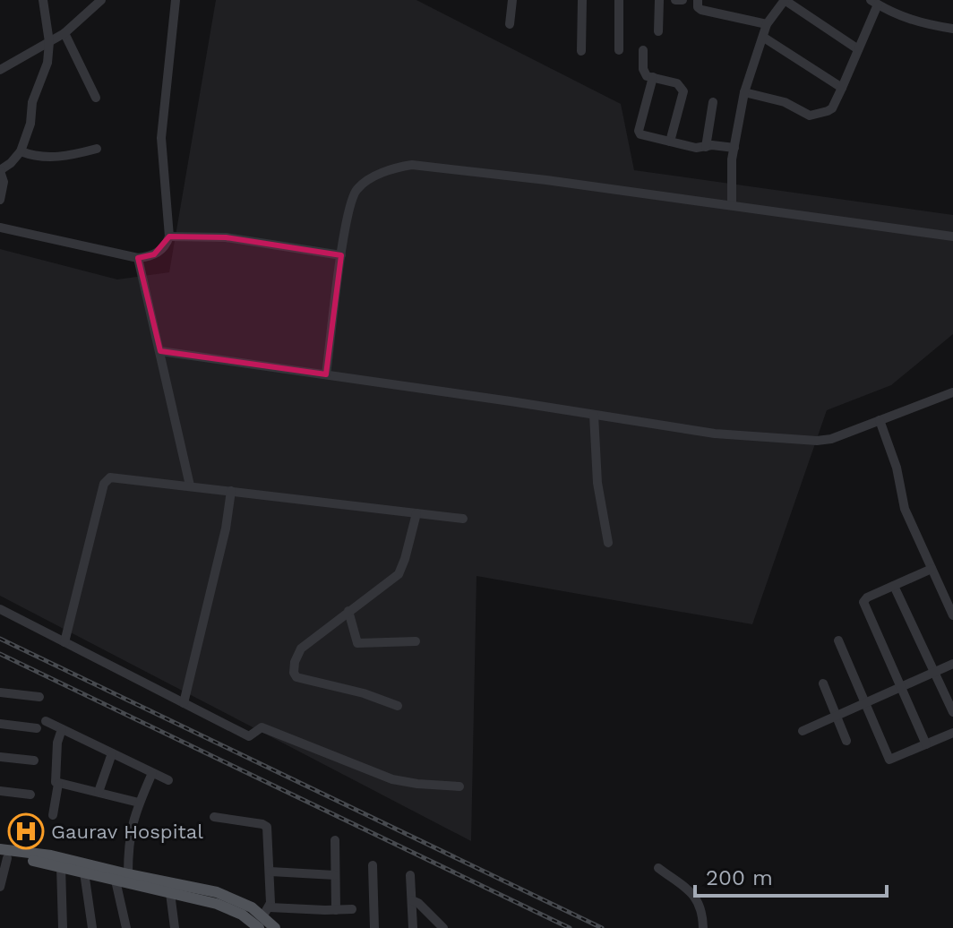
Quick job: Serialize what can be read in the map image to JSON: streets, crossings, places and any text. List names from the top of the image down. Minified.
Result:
{"places":{"hospital":["Gaurav Hospital"]},"scale_bar":"200 m"}
